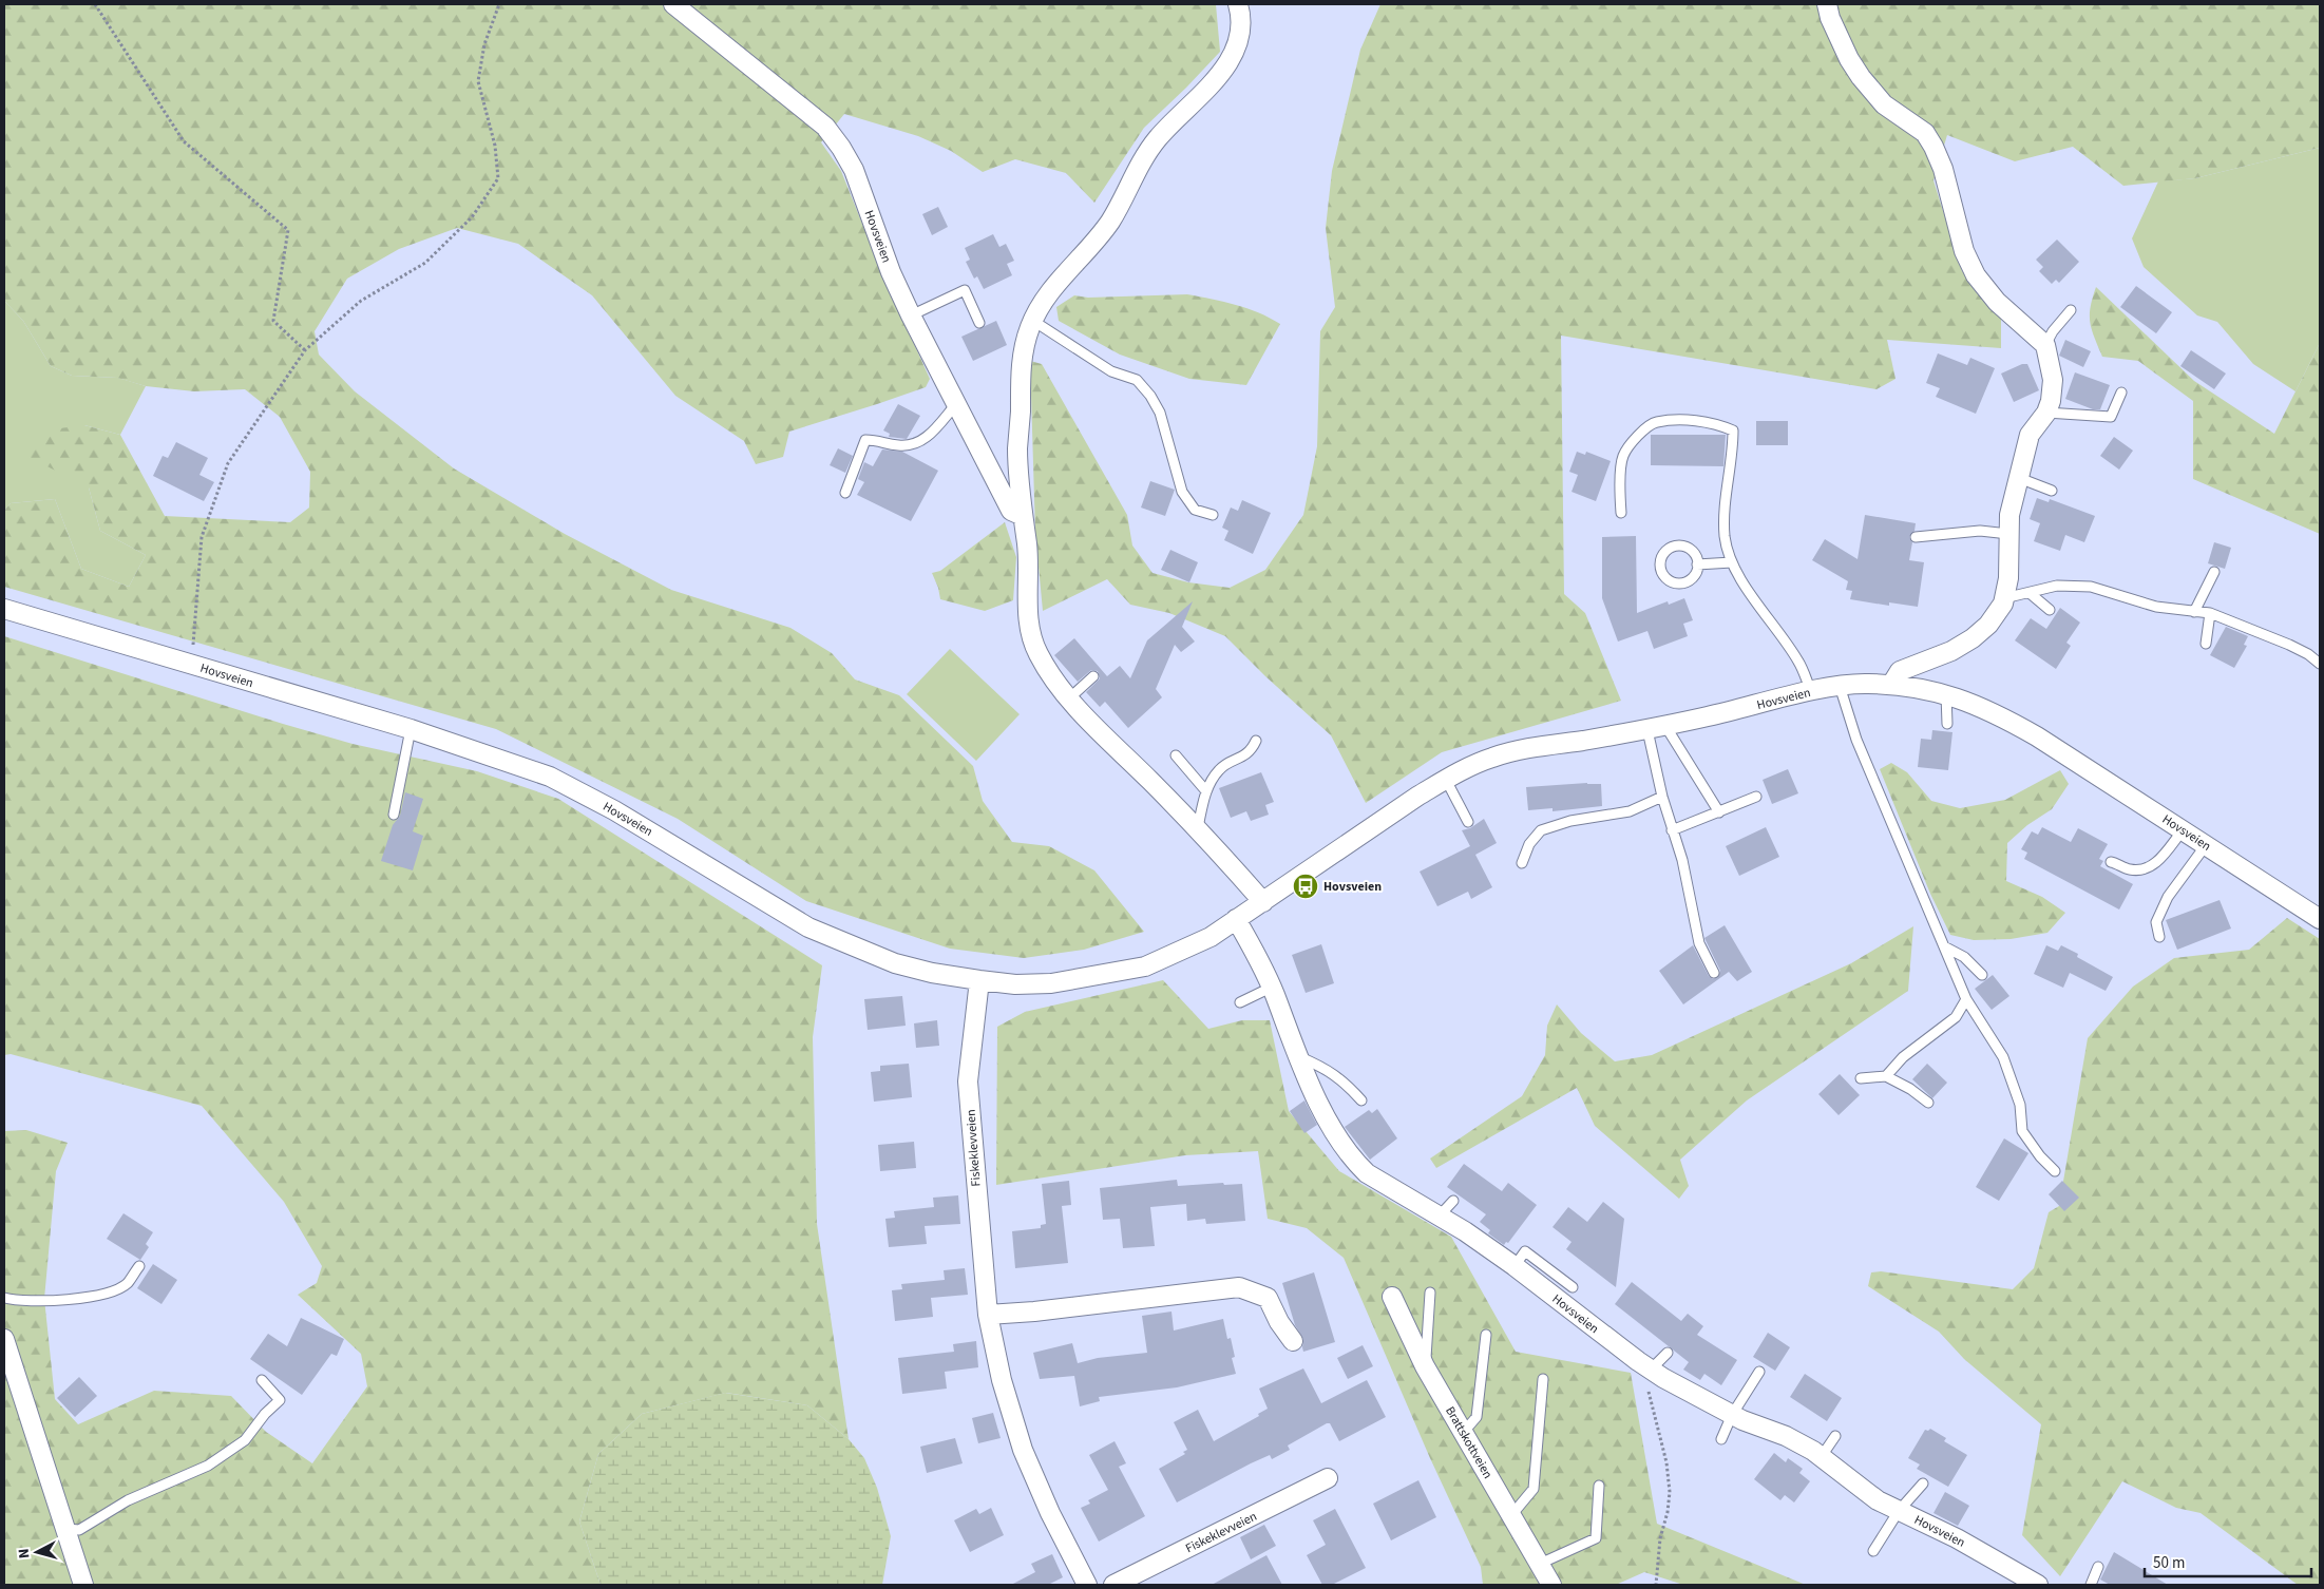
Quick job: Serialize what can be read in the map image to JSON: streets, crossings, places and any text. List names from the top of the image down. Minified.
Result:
{"streets":{"street":["Hovsveien","Fiskeklevveien","Brattskottveien"]},"crossings":[["Hovsveien","Fiskeklevveien"]],"places":{"bus stop":["Hovsveien"]},"scale_bar":"50 m","north":"left"}
